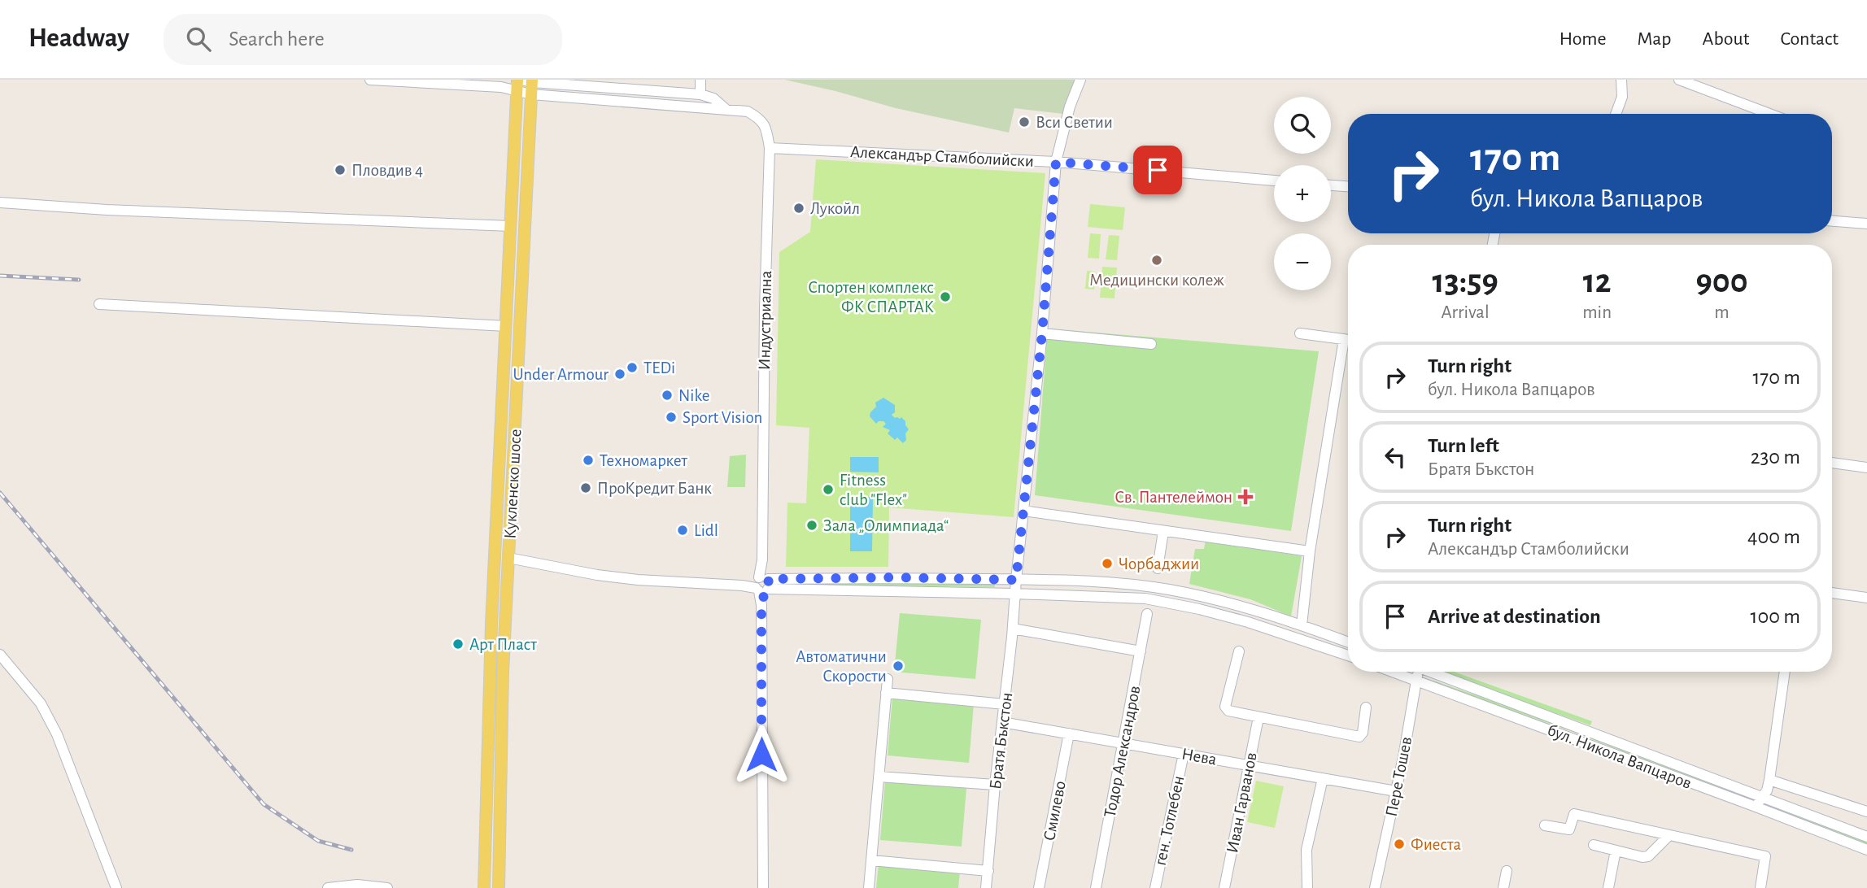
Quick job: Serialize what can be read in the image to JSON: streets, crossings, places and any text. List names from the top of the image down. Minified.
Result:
{"streets":{"main road":["Кукленско шосе"],"street":["Александър Стамболийски","Индустриална","Братя Бъкстон","Тодор Александров","Нева","бул. Никола Вапцаров","Пере Тошев","Иван Гарванов","Смилево","ген. Тотлебен"]},"crossings":[["Александър Стамболийски","Индустриална"],["Индустриална","Кукленско шосе"],["Братя Бъкстон","Нева"],["Тодор Александров","Нева"],["Нева","Пере Тошев"],["Нева","Иван Гарванов"],["Нева","Смилево"],["Нева","ген. Тотлебен"],["бул. Никола Вапцаров","Пере Тошев"]],"places":{"other":["Вси Светии","Пловдив 4","Лукойл","Медицински колеж","Спортен комплекс ФК СПАРТАК","TEDi","Under Armour","Nike","Sport Vision","Техномаркет","ПроКредит Банк","Fitness club \"Flex\"","Зала „Олимпиада“","Lidl","Чорбаджии","Арт Пласт","Автоматични Скорости","Фиеста"],"health":["Св. Пантелеймон"]},"page":{"header":"Headway","search":"Search here","nav":["Home","Map","About","Contact"],"map_buttons":["+","−"],"turn":["170 m","бул. Никола Вапцаров"],"eta":["13:59","Arrival","12","min","900","m"],"list":[{"name":"Turn right","note":"бул. Никола Вапцаров","value":"170 m"},{"name":"Turn left","note":"Братя Бъкстон","value":"230 m"},{"name":"Turn right","note":"Александър Стамболийски","value":"400 m"},{"name":"Arrive at destination","value":"100 m"}]}}
